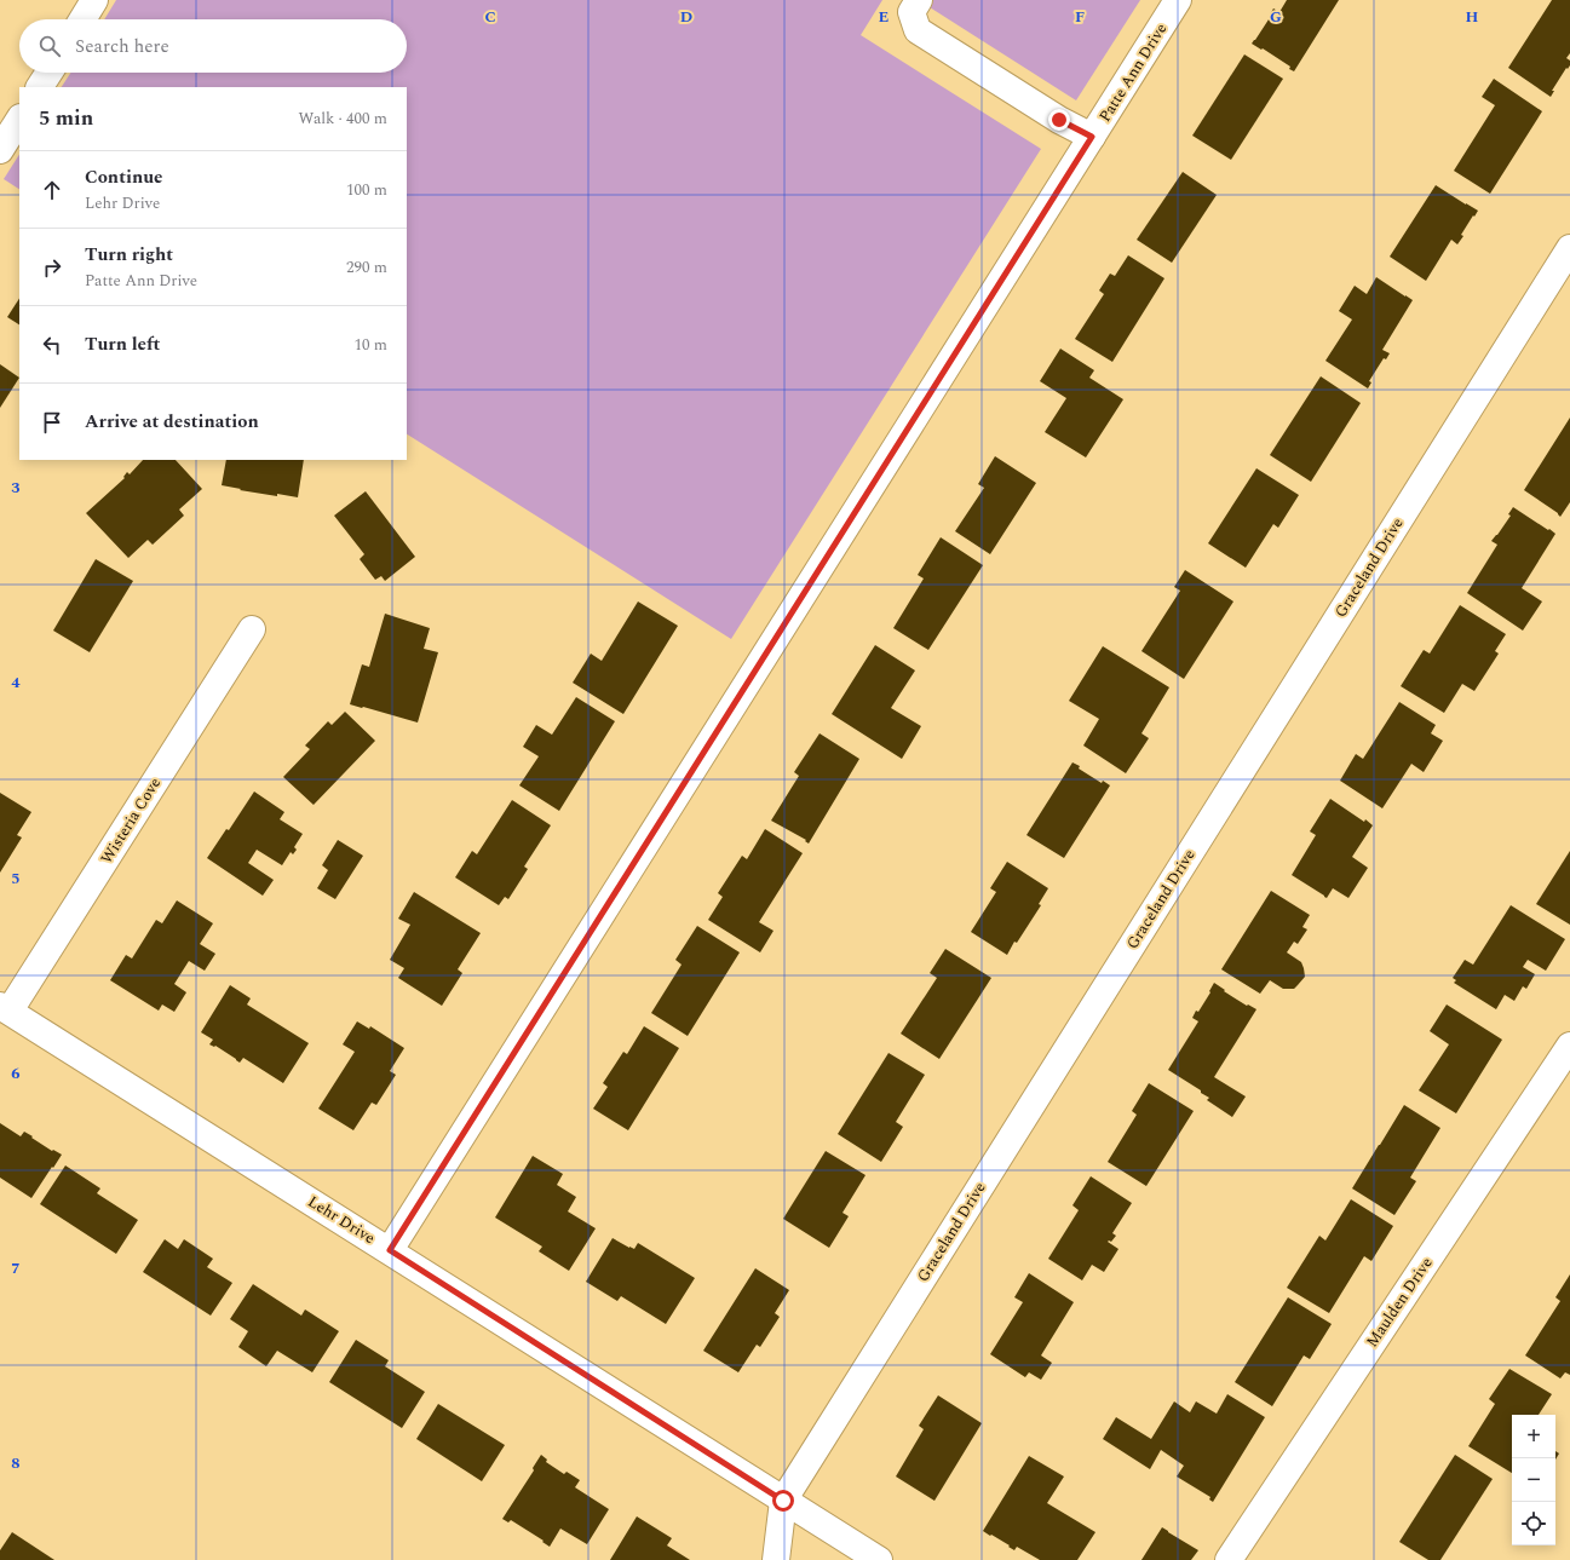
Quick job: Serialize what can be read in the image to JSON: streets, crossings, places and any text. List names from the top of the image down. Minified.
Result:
{"streets":{"street":["Patte Ann Drive","Graceland Drive","Wisteria Cove","Lehr Drive","Maulden Drive"]},"crossings":[["Patte Ann Drive","Lehr Drive"],["Graceland Drive","Lehr Drive"],["Wisteria Cove","Lehr Drive"]],"page":{"search":"Search here","heading":["5 min","Walk · 400 m"],"list":[["Continue","Lehr Drive","100 m"],["Turn right","Patte Ann Drive","290 m"],["Turn left","10 m"],"Arrive at destination"],"map_buttons":["+","−"]},"grid":{"columns":["C","D","E","F","G","H"],"rows":["3","4","5","6","7","8"]}}
